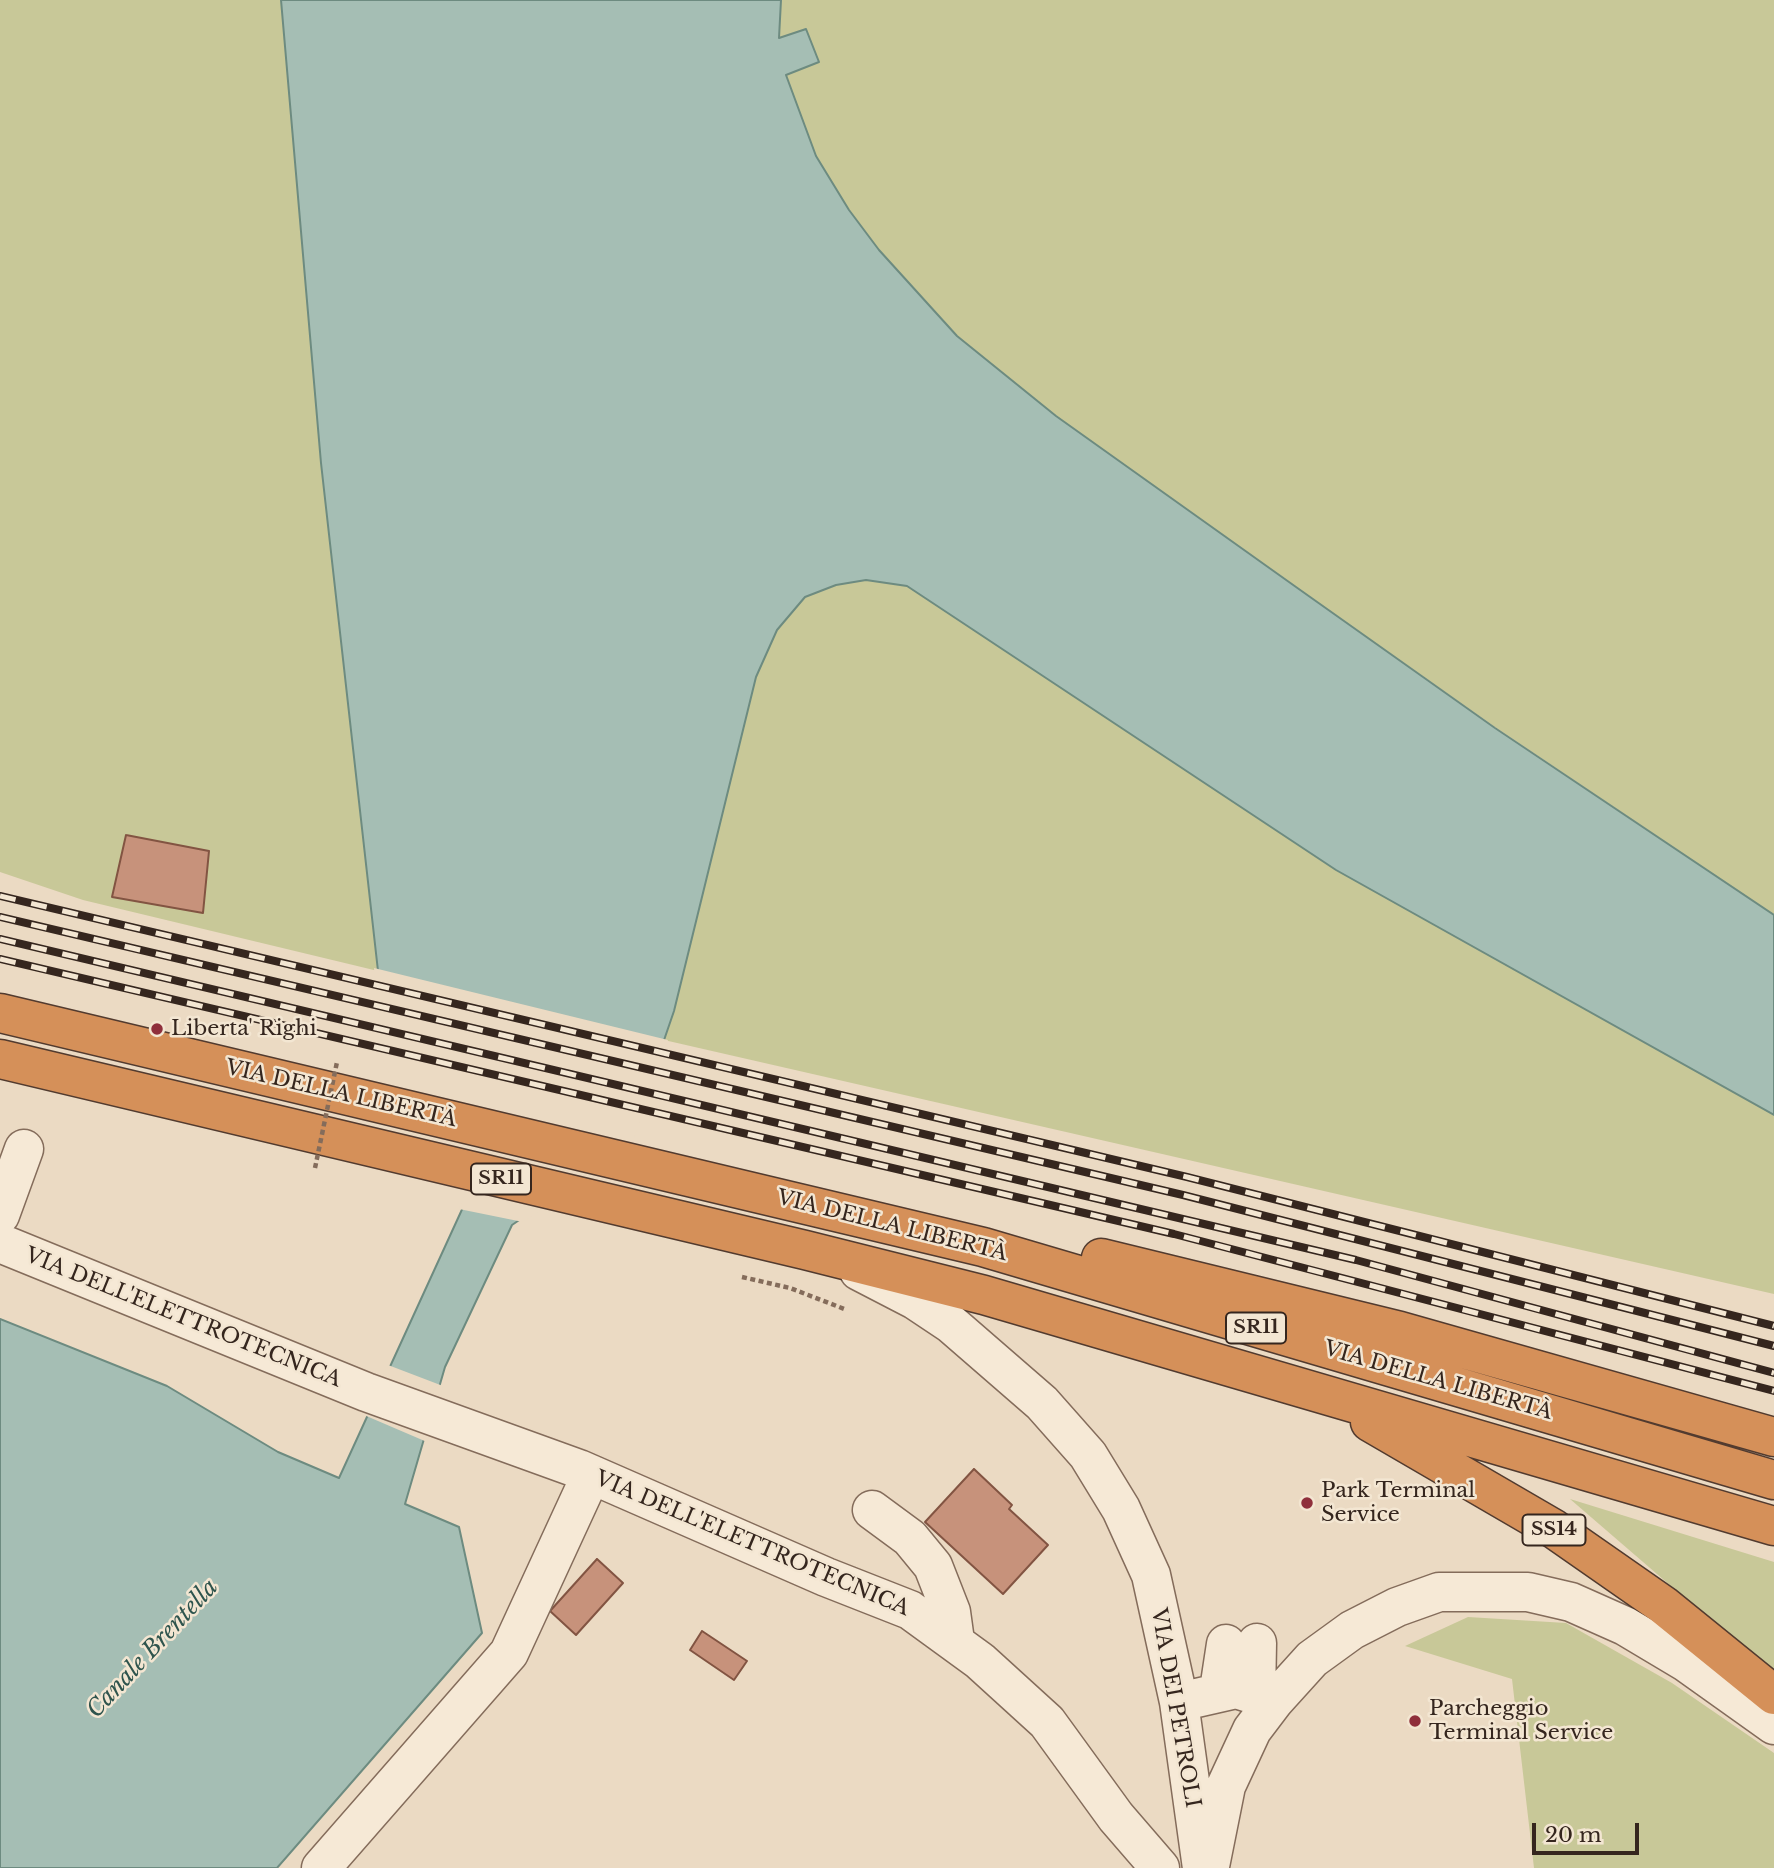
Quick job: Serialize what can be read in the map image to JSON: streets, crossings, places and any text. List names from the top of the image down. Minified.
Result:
{"streets":{"highway":["VIA DELLA LIBERTÀ","SR11","SS14"],"street":["VIA DELL'ELETTROTECNICA","VIA DEI PETROLI"]},"crossings":[["VIA DELLA LIBERTÀ","SS14"],["VIA DELLA LIBERTÀ","VIA DEI PETROLI"]],"water":["Canale Brentella"],"places":["Liberta' Righi","Park Terminal Service","Parcheggio Terminal Service"],"scale_bar":"20 m"}
